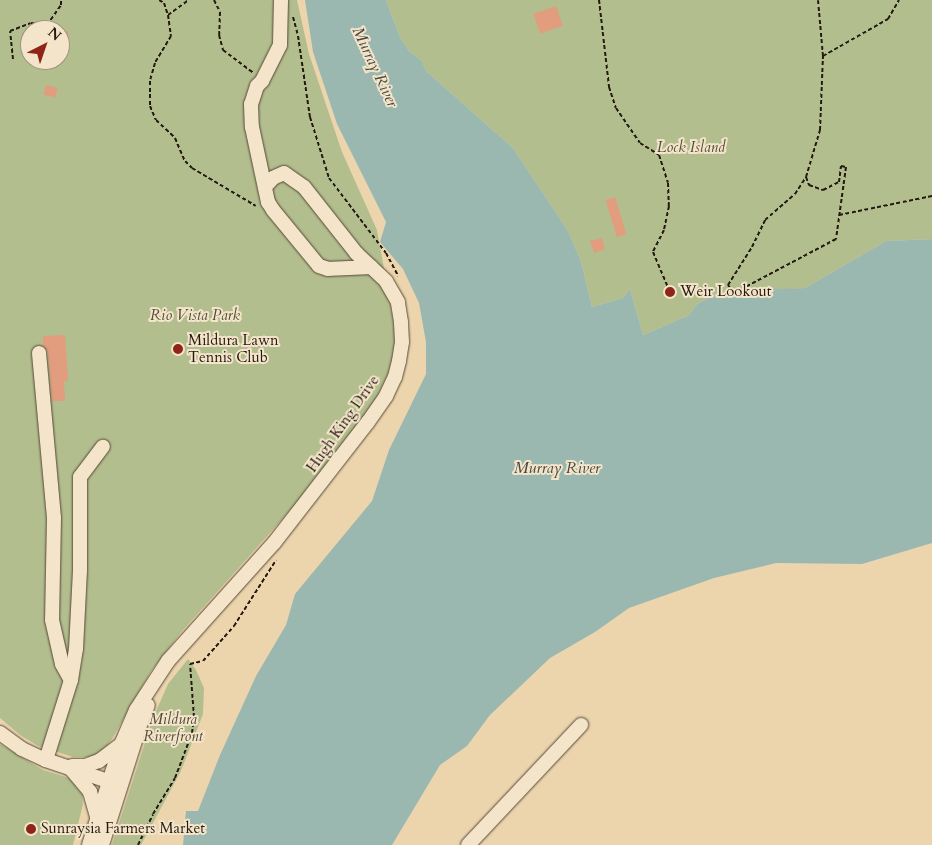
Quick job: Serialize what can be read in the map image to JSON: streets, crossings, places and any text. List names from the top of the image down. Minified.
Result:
{"streets":{"street":["Hugh King Drive"]},"water":["Murray River"],"parks":["Lock Island","Rio Vista Park","Mildura Riverfront"],"places":["Weir Lookout","Mildura Lawn Tennis Club","Sunraysia Farmers Market"],"north":"top right"}
